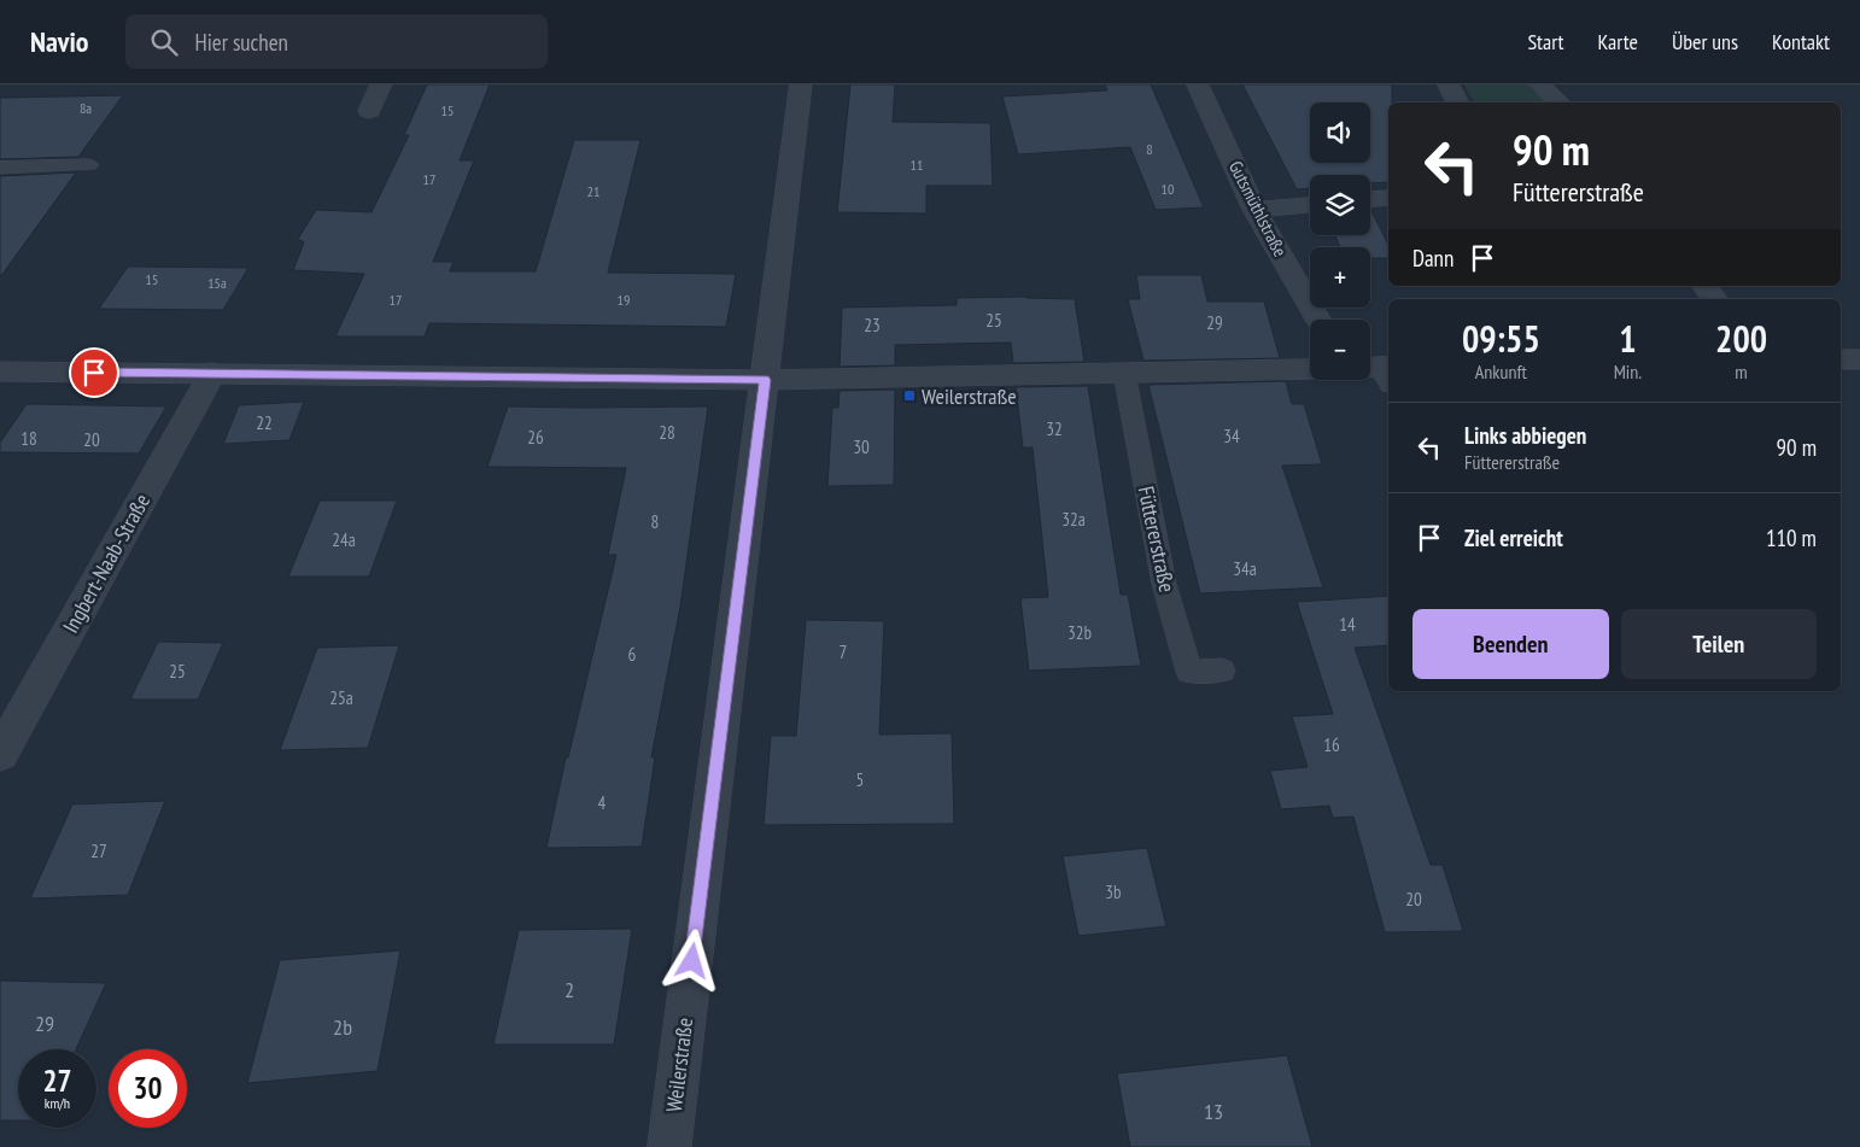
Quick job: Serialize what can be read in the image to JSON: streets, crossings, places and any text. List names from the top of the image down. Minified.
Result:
{"streets":{"street":["Gutsmüthlstraße","Ingbert-Naab-Straße","Weilerstraße"],"lane":["Füttererstraße"]},"places":{"transit":["Weilerstraße"]},"house_numbers":["8a","15","8","11","17","10","21","15","15a","17","19","25","29","23","22","32","28","34","26","18","20","30","32a","8","24a","34a","14","32b","7","6","25","25a","16","5","4","27","3b","20","2","29","2b","13"],"page":{"header":"Navio","search":"Hier suchen","nav":["Start","Karte","Über uns","Kontakt"],"map_buttons":["+","−"],"turn":["90 m","Füttererstraße"],"then":"Dann","eta":["09:55","Ankunft","1","Min.","200","m"],"list":[{"name":"Links abbiegen","note":"Füttererstraße","value":"90 m"},{"name":"Ziel erreicht","value":"110 m"}],"buttons":["Beenden","Teilen"],"speed":"27 km/h","limit":"30"}}
